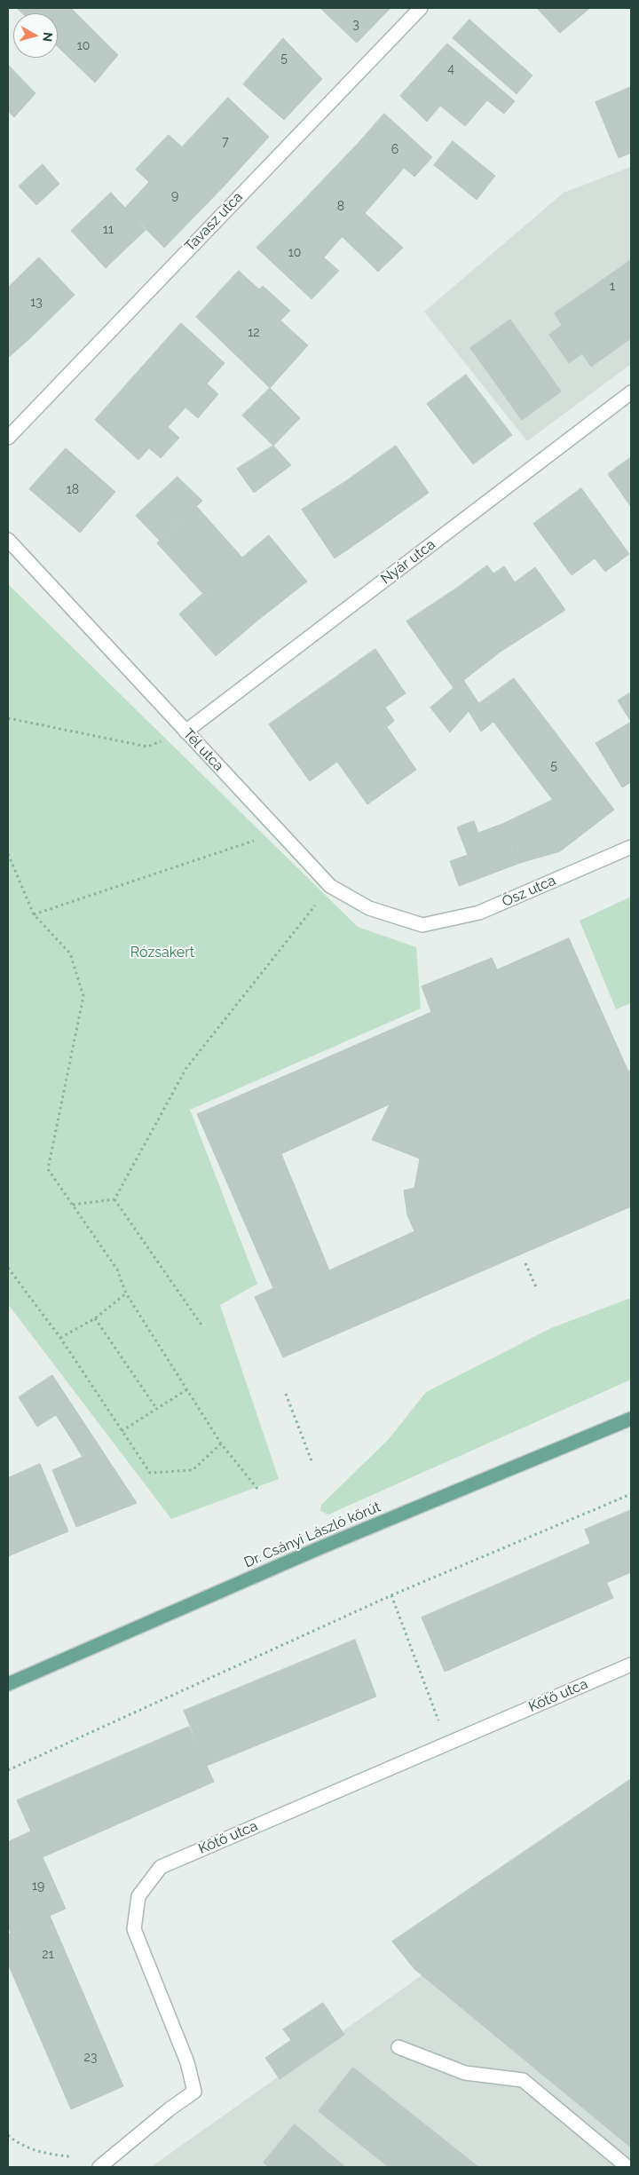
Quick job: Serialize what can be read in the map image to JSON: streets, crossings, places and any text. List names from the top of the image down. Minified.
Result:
{"streets":{"main road":["Dr. Csányi László körút"],"street":["Tavasz utca","Nyár utca","Tél utca","Ősz utca","Kötő utca"]},"crossings":[["Nyár utca","Tél utca"],["Tél utca","Ősz utca"]],"parks":["Rózsakert"],"house_numbers":["3","10","5","4","7","6","9","8","11","10","1","13","12","18","5","19","21","23"],"north":"right"}
